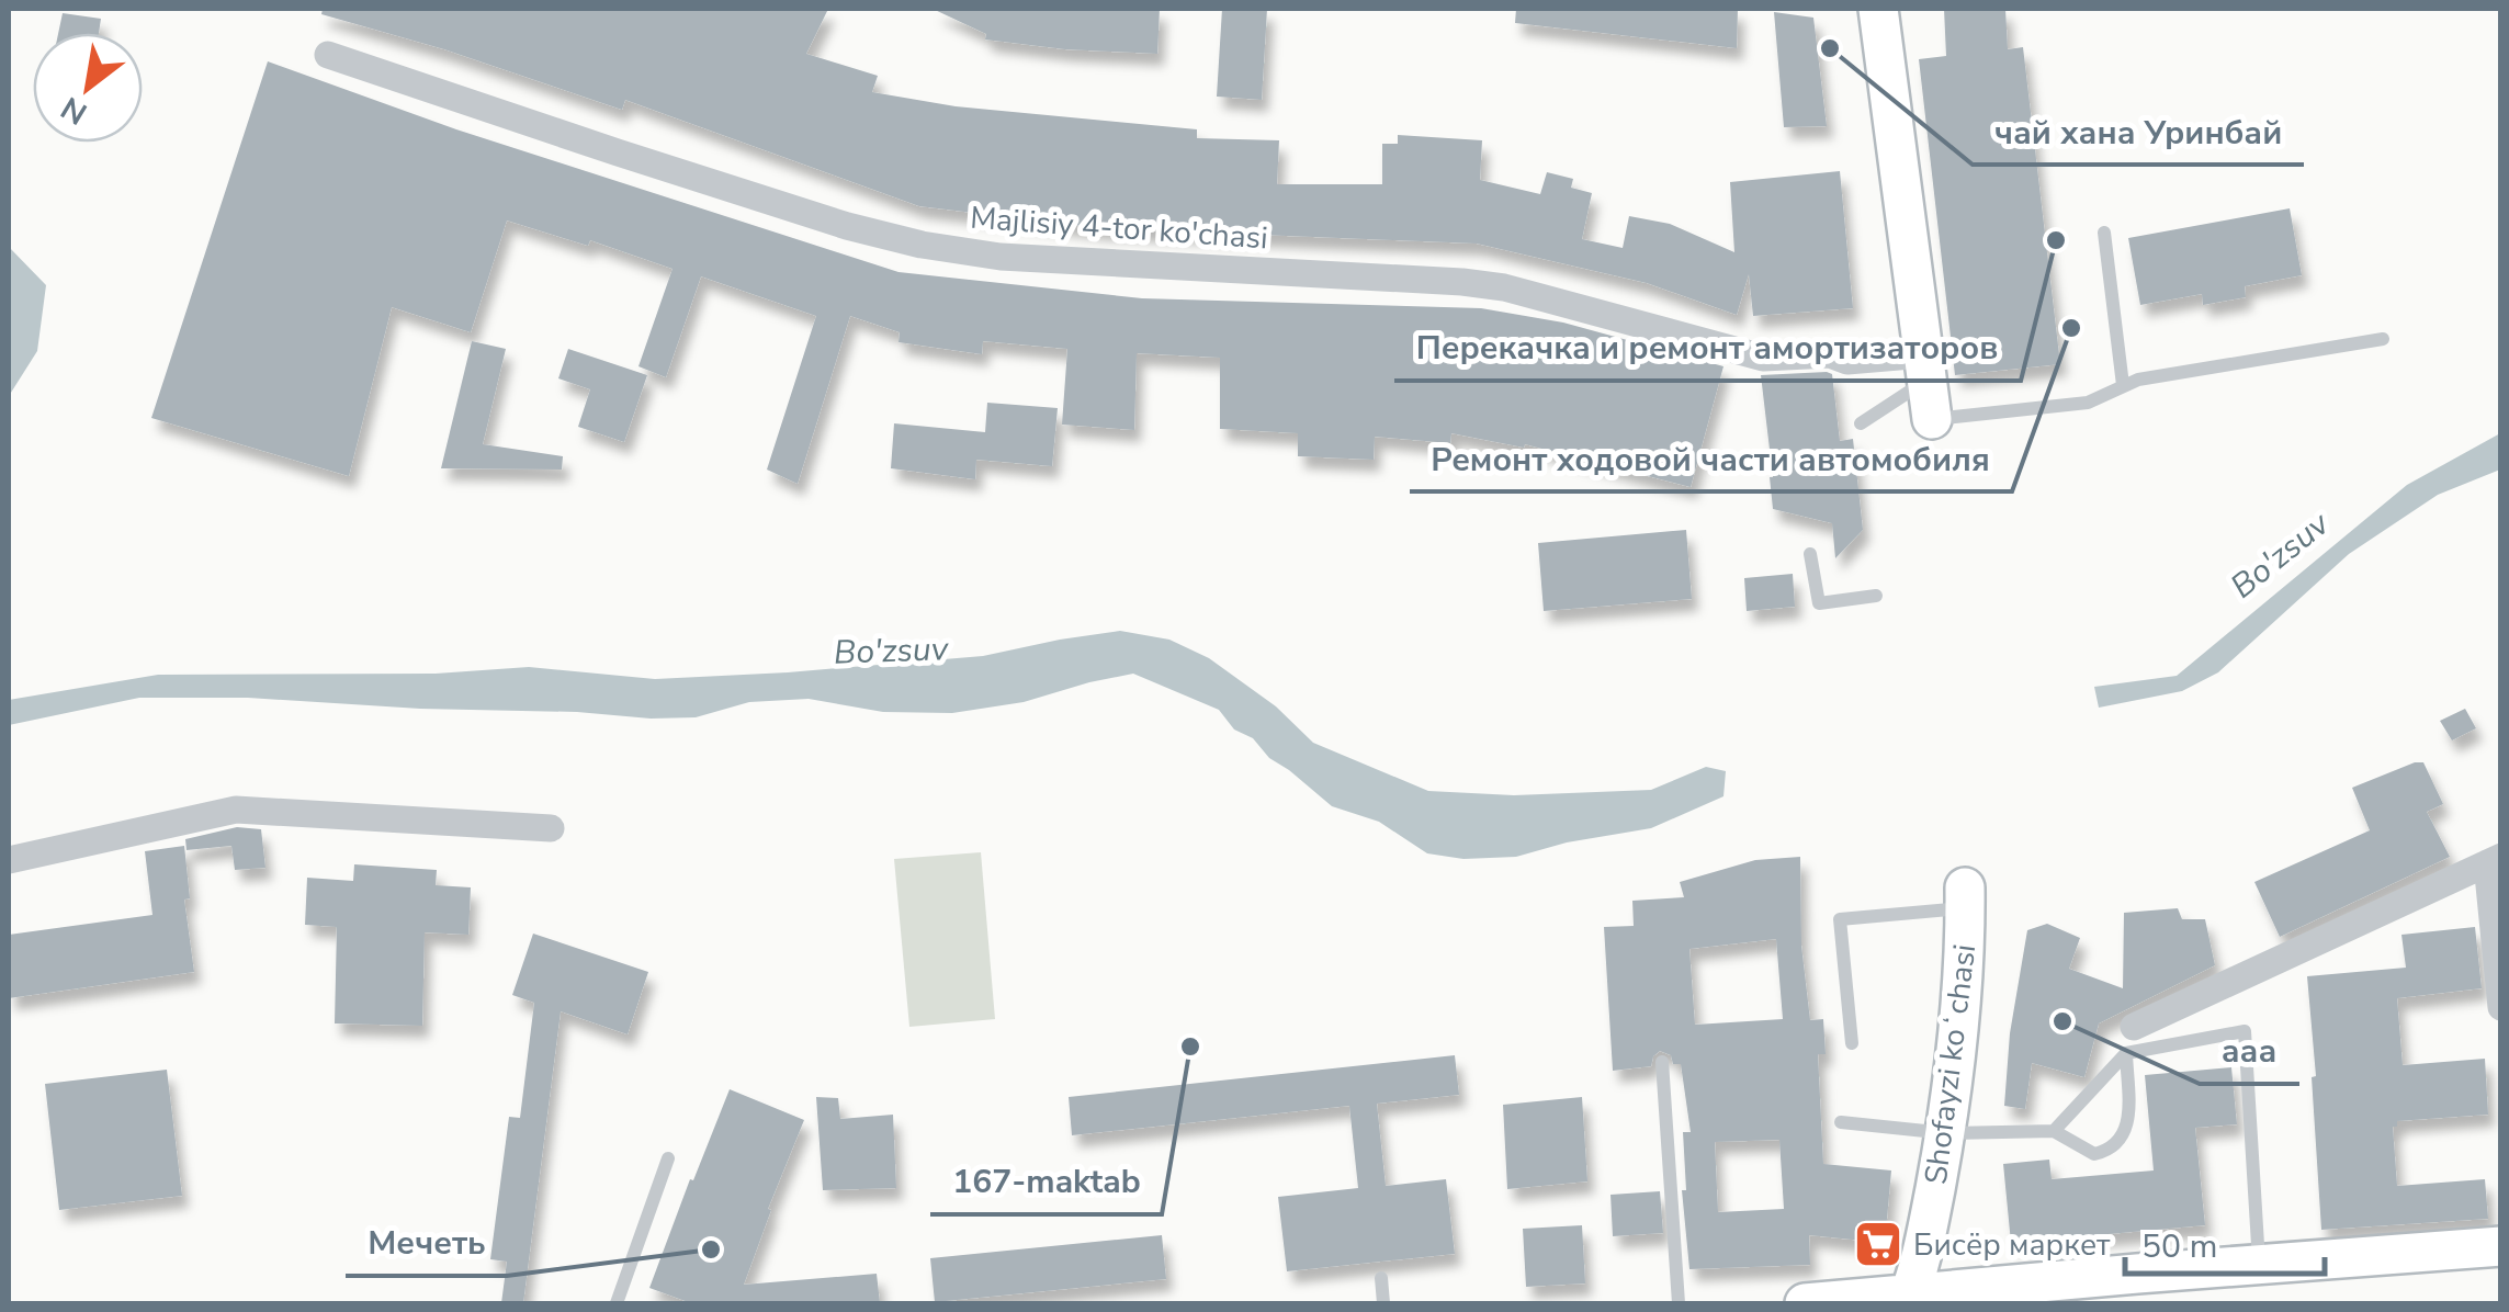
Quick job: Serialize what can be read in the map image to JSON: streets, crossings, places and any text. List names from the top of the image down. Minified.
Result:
{"streets":{"street":["Majlisiy 4-tor ko'chasi","Shofayzi koʻchasi"]},"water":["Bo'zsuv"],"places":{"other":["чай хана Уринбай","Перекачка и ремонт амортизаторов","Ремонт ходовой части автомобиля","ааа","167-maktab","Мечеть"],"supermarket":["Бисёр маркет"]},"scale_bar":"50 m","north":"bottom left"}
